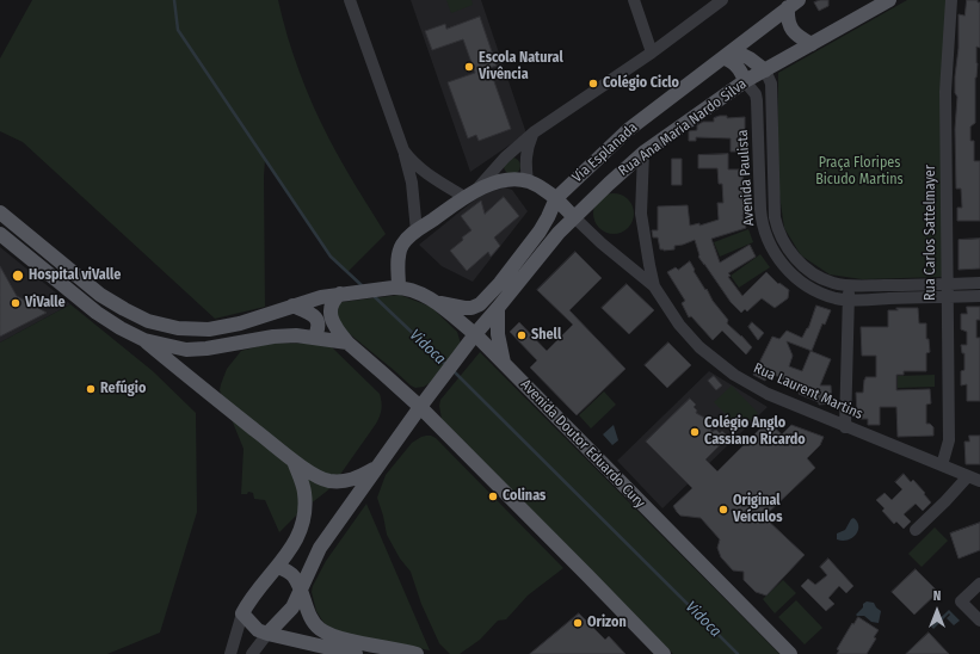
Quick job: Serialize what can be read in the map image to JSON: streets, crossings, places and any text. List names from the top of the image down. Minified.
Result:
{"streets":{"main road":["Rua Ana Maria Nardo Silva","Via Esplanada","Avenida Doutor Eduardo Cury"],"street":["Avenida Paulista","Rua Carlos Sattelmayer","Rua Laurent Martins"]},"crossings":[["Rua Ana Maria Nardo Silva","Avenida Paulista"],["Rua Ana Maria Nardo Silva","Rua Laurent Martins"],["Rua Ana Maria Nardo Silva","Avenida Doutor Eduardo Cury"],["Via Esplanada","Avenida Doutor Eduardo Cury"],["Avenida Paulista","Rua Carlos Sattelmayer"],["Rua Carlos Sattelmayer","Rua Laurent Martins"]],"water":["Vidoca"],"parks":["Praça Floripes Bicudo Martins"],"places":["Escola Natural Vivência","Colégio Ciclo","Hospital viValle","ViValle","Shell","Refúgio","Colégio Anglo Cassiano Ricardo","Colinas","Original Veículos","Orizon"],"north":"top"}
